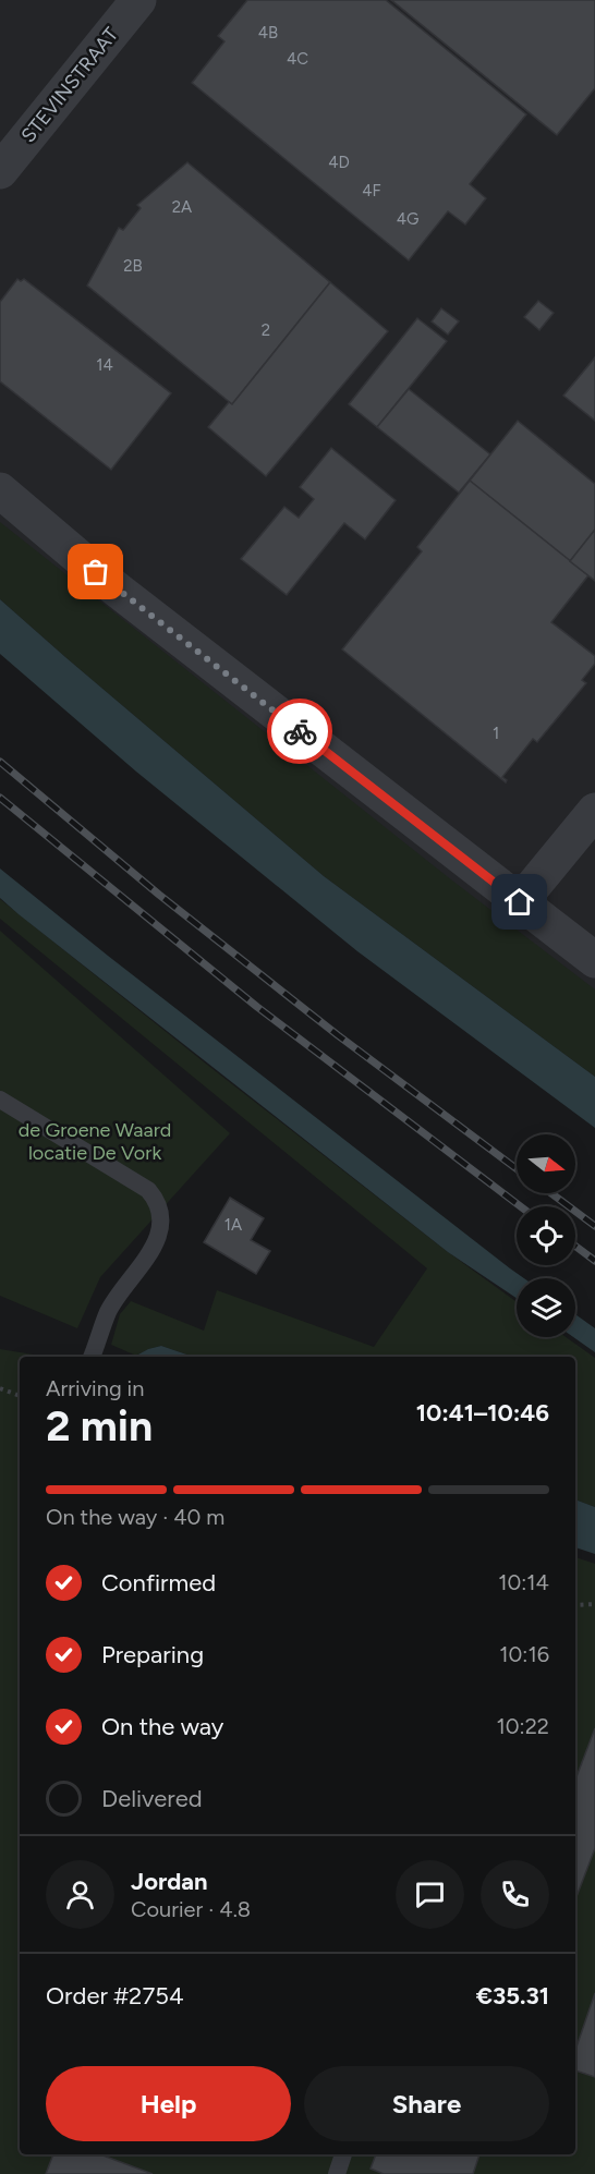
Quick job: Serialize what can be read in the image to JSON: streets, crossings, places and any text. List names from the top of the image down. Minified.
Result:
{"streets":{"street":["STEVINSTRAAT"]},"parks":["de Groene Waard locatie De Vork"],"house_numbers":["4B","4C","4D","4F","2A","4G","2B","2","14","1","1A"],"north":"right","page":{"heading":["2 min","Arriving in","10:41–10:46"],"panel":["Jordan","Courier · 4.8","Order #2754","€35.31"],"bar":"On the way · 40 m","list":[["Confirmed","10:14"],["Preparing","10:16"],["On the way","10:22"],"Delivered"],"buttons":["Help","Share"]}}
